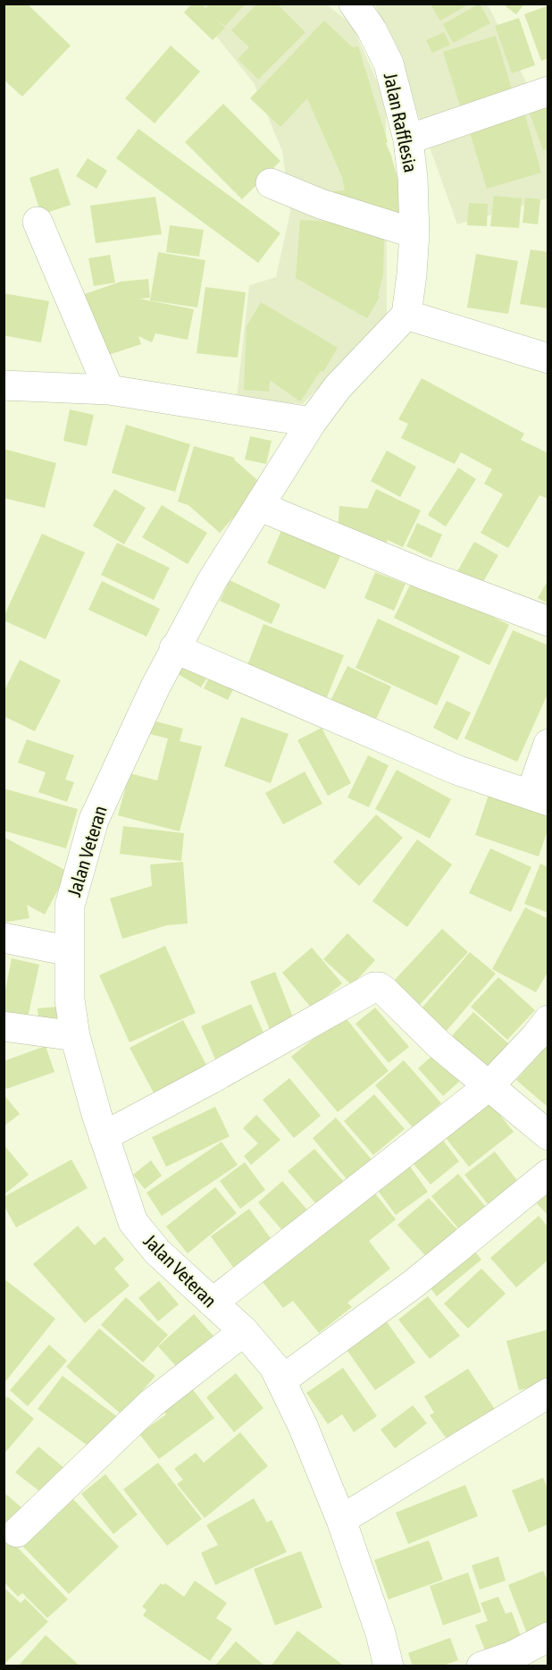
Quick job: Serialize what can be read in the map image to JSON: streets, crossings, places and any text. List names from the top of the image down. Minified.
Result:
{"streets":{"street":["Jalan Rafflesia","Jalan Veteran"]},"crossings":[["Jalan Rafflesia","Jalan Veteran"]]}
